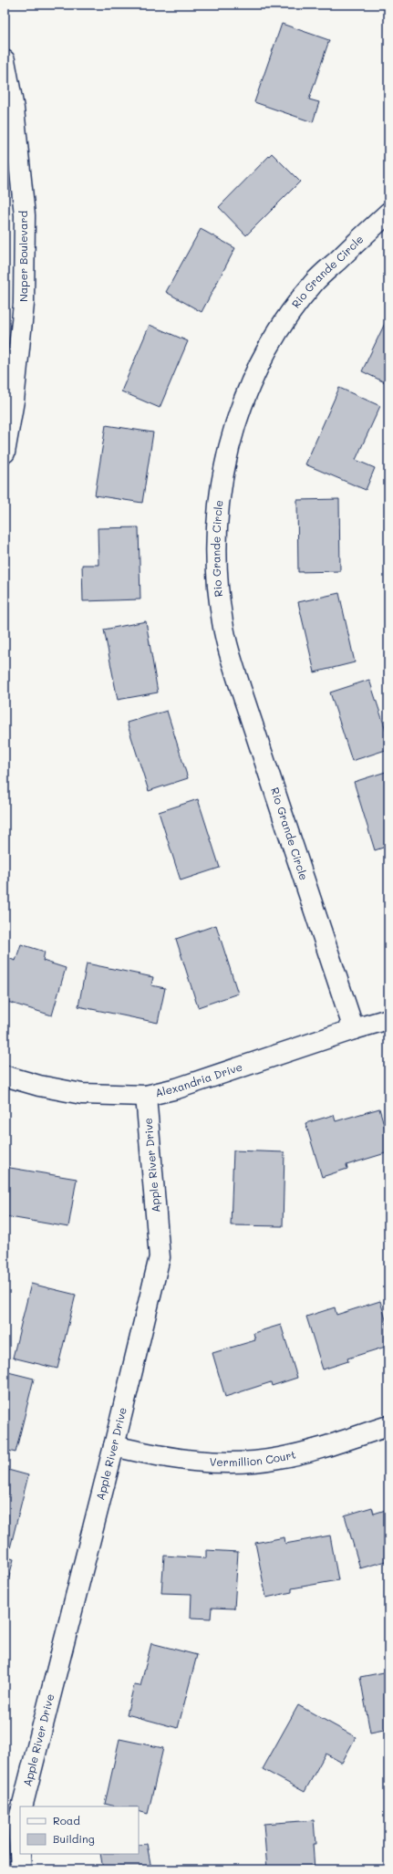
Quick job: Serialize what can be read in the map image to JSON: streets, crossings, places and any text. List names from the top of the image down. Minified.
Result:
{"streets":{"street":["Naper Boulevard","Rio Grande Circle","Alexandria Drive","Apple River Drive","Vermillion Court"]},"crossings":[["Rio Grande Circle","Alexandria Drive"],["Alexandria Drive","Apple River Drive"],["Apple River Drive","Vermillion Court"]],"legend":["Road","Building"]}
